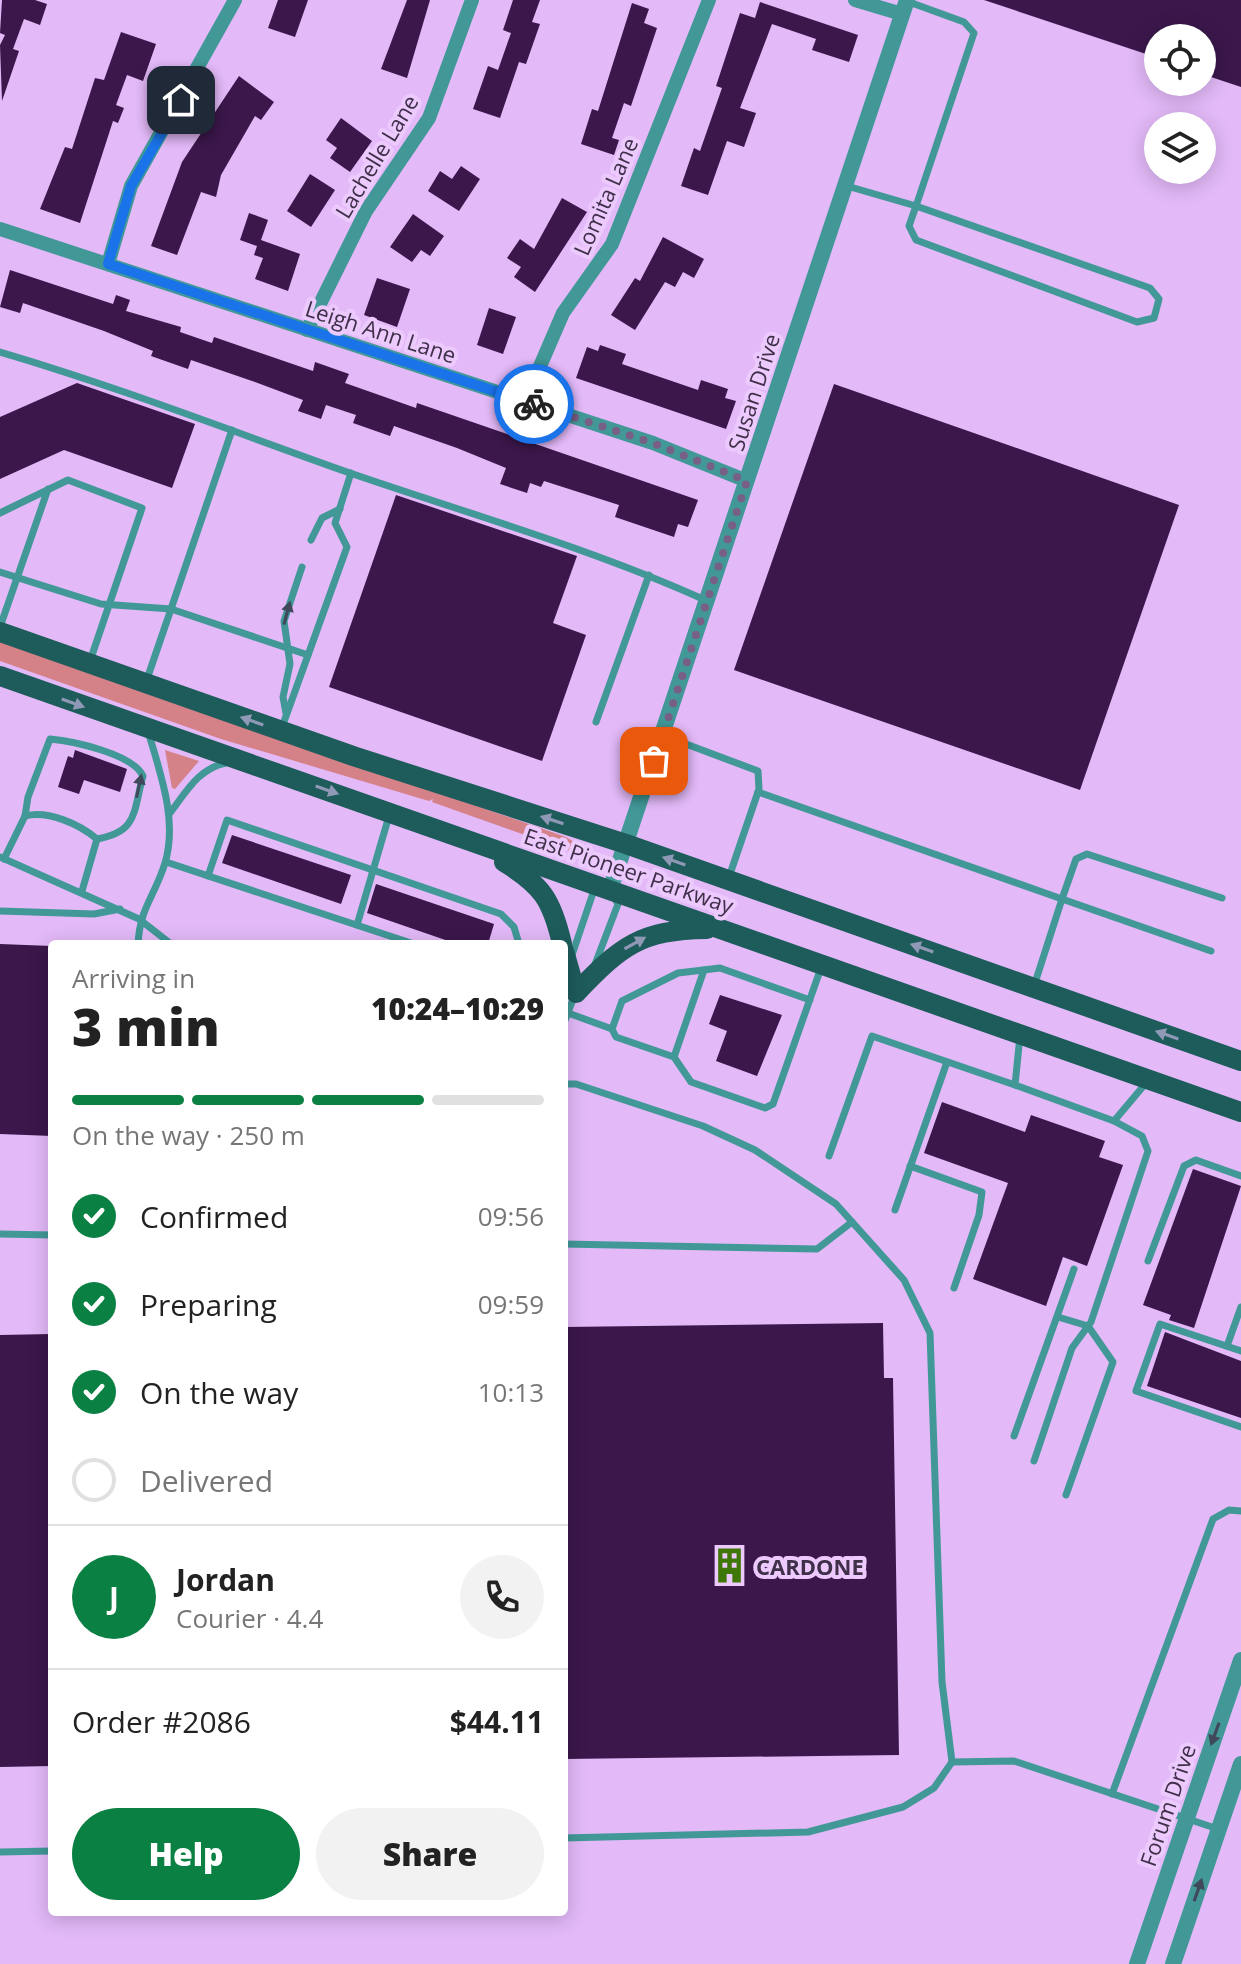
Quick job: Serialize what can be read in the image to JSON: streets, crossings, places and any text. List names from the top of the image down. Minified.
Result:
{"streets":{"main road":["East Pioneer Parkway"],"street":["Lachelle Lane","Lomita Lane","Leigh Ann Lane","Susan Drive","Forum Drive"]},"crossings":[["Lachelle Lane","Leigh Ann Lane"],["Lomita Lane","Leigh Ann Lane"],["Leigh Ann Lane","Susan Drive"],["Susan Drive","East Pioneer Parkway"]],"places":{"building":["CARDONE"]},"page":{"heading":["3 min","Arriving in","10:24–10:29"],"panel":["Jordan","Courier · 4.4","Order #2086","$44.11"],"bar":"On the way · 250 m","list":[["Confirmed","09:56"],["Preparing","09:59"],["On the way","10:13"],"Delivered"],"round":"J","buttons":["Help","Share"]}}
